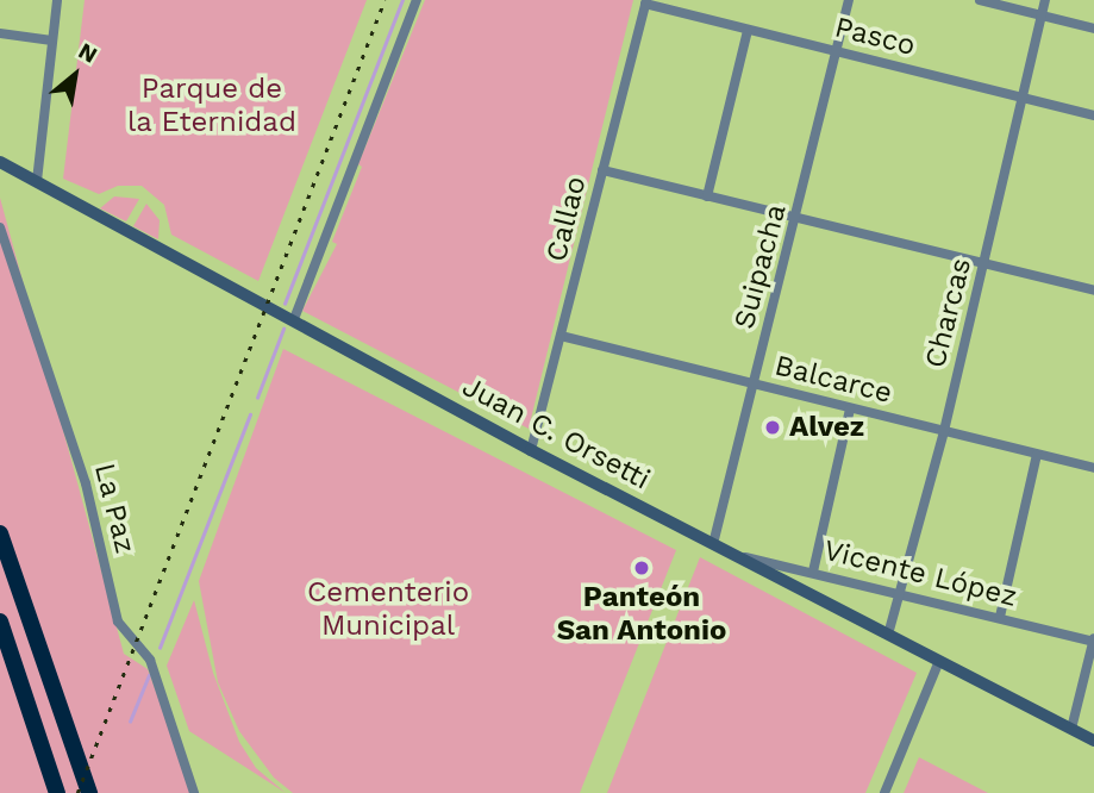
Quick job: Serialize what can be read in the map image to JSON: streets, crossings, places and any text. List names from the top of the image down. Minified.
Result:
{"streets":{"street":["Pasco","Callao","Suipacha","Charcas","Balcarce","Juan C. Orsetti","La Paz","Vicente López"]},"crossings":[["Pasco","Callao"],["Pasco","Suipacha"],["Pasco","Charcas"],["Callao","Balcarce"],["Callao","Juan C. Orsetti"],["Suipacha","Balcarce"],["Suipacha","Juan C. Orsetti"],["Charcas","Balcarce"],["Charcas","Juan C. Orsetti"],["Charcas","Vicente López"],["Juan C. Orsetti","Vicente López"]],"parks":["Parque de la Eternidad","Cementerio Municipal"],"places":["Alvez","Panteón San Antonio"],"north":"top right"}
